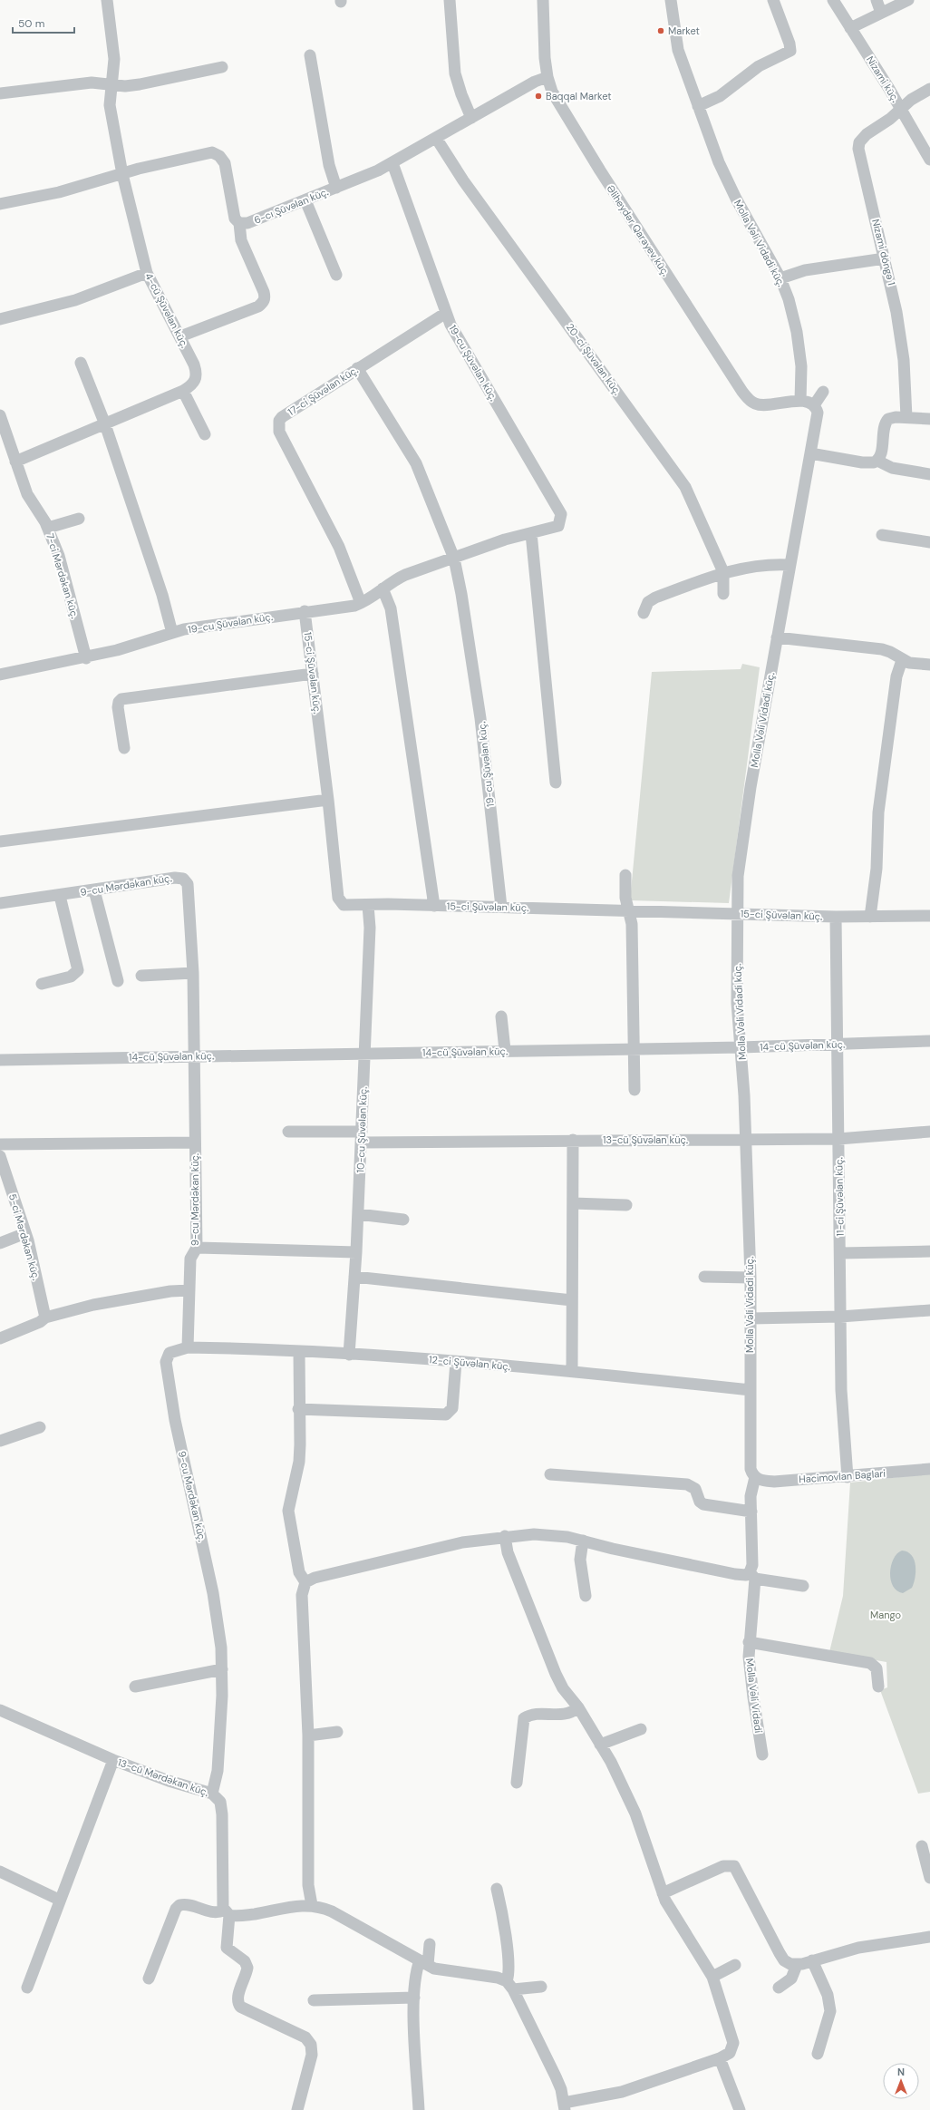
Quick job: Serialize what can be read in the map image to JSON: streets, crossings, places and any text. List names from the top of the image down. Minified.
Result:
{"streets":{"street":["Nizami küç.","6-cı Şüvəlan küç.","Əliheydər Qarayev küç.","Molla Vəli Vidadi küç.","Nizami döngə 1","4-cü Şüvəlan küç.","20-ci Şüvəlan küç.","19-cu Şüvəlan küç.","17-ci Şüvəlan küç.","7-ci Mərdəkan küç.","15-ci Şüvəlan küç.","9-cu Mərdəkan küç.","14-cü Şüvəlan küç.","10-cu Şüvəlan küç.","13-cü Şüvəlan küç.","11-ci Şüvəlan küç.","5-ci Mərdəkan küç.","12-ci Şüvəlan küç.","Hacimovlan Baglari","Molla Vəli Vidadi","13-cü Mərdəkan küç."]},"crossings":[["Nizami küç.","Nizami döngə 1"],["6-cı Şüvəlan küç.","Əliheydər Qarayev küç."],["6-cı Şüvəlan küç.","4-cü Şüvəlan küç."],["6-cı Şüvəlan küç.","20-ci Şüvəlan küç."],["6-cı Şüvəlan küç.","19-cu Şüvəlan küç."],["Əliheydər Qarayev küç.","Molla Vəli Vidadi küç."],["Molla Vəli Vidadi küç.","15-ci Şüvəlan küç."],["Molla Vəli Vidadi küç.","14-cü Şüvəlan küç."],["Molla Vəli Vidadi küç.","13-cü Şüvəlan küç."],["Molla Vəli Vidadi küç.","12-ci Şüvəlan küç."],["Molla Vəli Vidadi küç.","Hacimovlan Baglari"],["Molla Vəli Vidadi küç.","Molla Vəli Vidadi"],["4-cü Şüvəlan küç.","7-ci Mərdəkan küç."],["19-cu Şüvəlan küç.","17-ci Şüvəlan küç."],["19-cu Şüvəlan küç.","7-ci Mərdəkan küç."],["19-cu Şüvəlan küç.","15-ci Şüvəlan küç."],["15-ci Şüvəlan küç.","10-cu Şüvəlan küç."],["15-ci Şüvəlan küç.","11-ci Şüvəlan küç."],["9-cu Mərdəkan küç.","14-cü Şüvəlan küç."],["9-cu Mərdəkan küç.","12-ci Şüvəlan küç."],["9-cu Mərdəkan küç.","13-cü Mərdəkan küç."],["14-cü Şüvəlan küç.","10-cu Şüvəlan küç."],["14-cü Şüvəlan küç.","11-ci Şüvəlan küç."],["10-cu Şüvəlan küç.","13-cü Şüvəlan küç."],["10-cu Şüvəlan küç.","12-ci Şüvəlan küç."],["13-cü Şüvəlan küç.","11-ci Şüvəlan küç."],["11-ci Şüvəlan küç.","Hacimovlan Baglari"],["Hacimovlan Baglari","Molla Vəli Vidadi"]],"parks":["Mango"],"places":["Market","Baqqal Market"],"scale_bar":"50 m","north":"top"}
